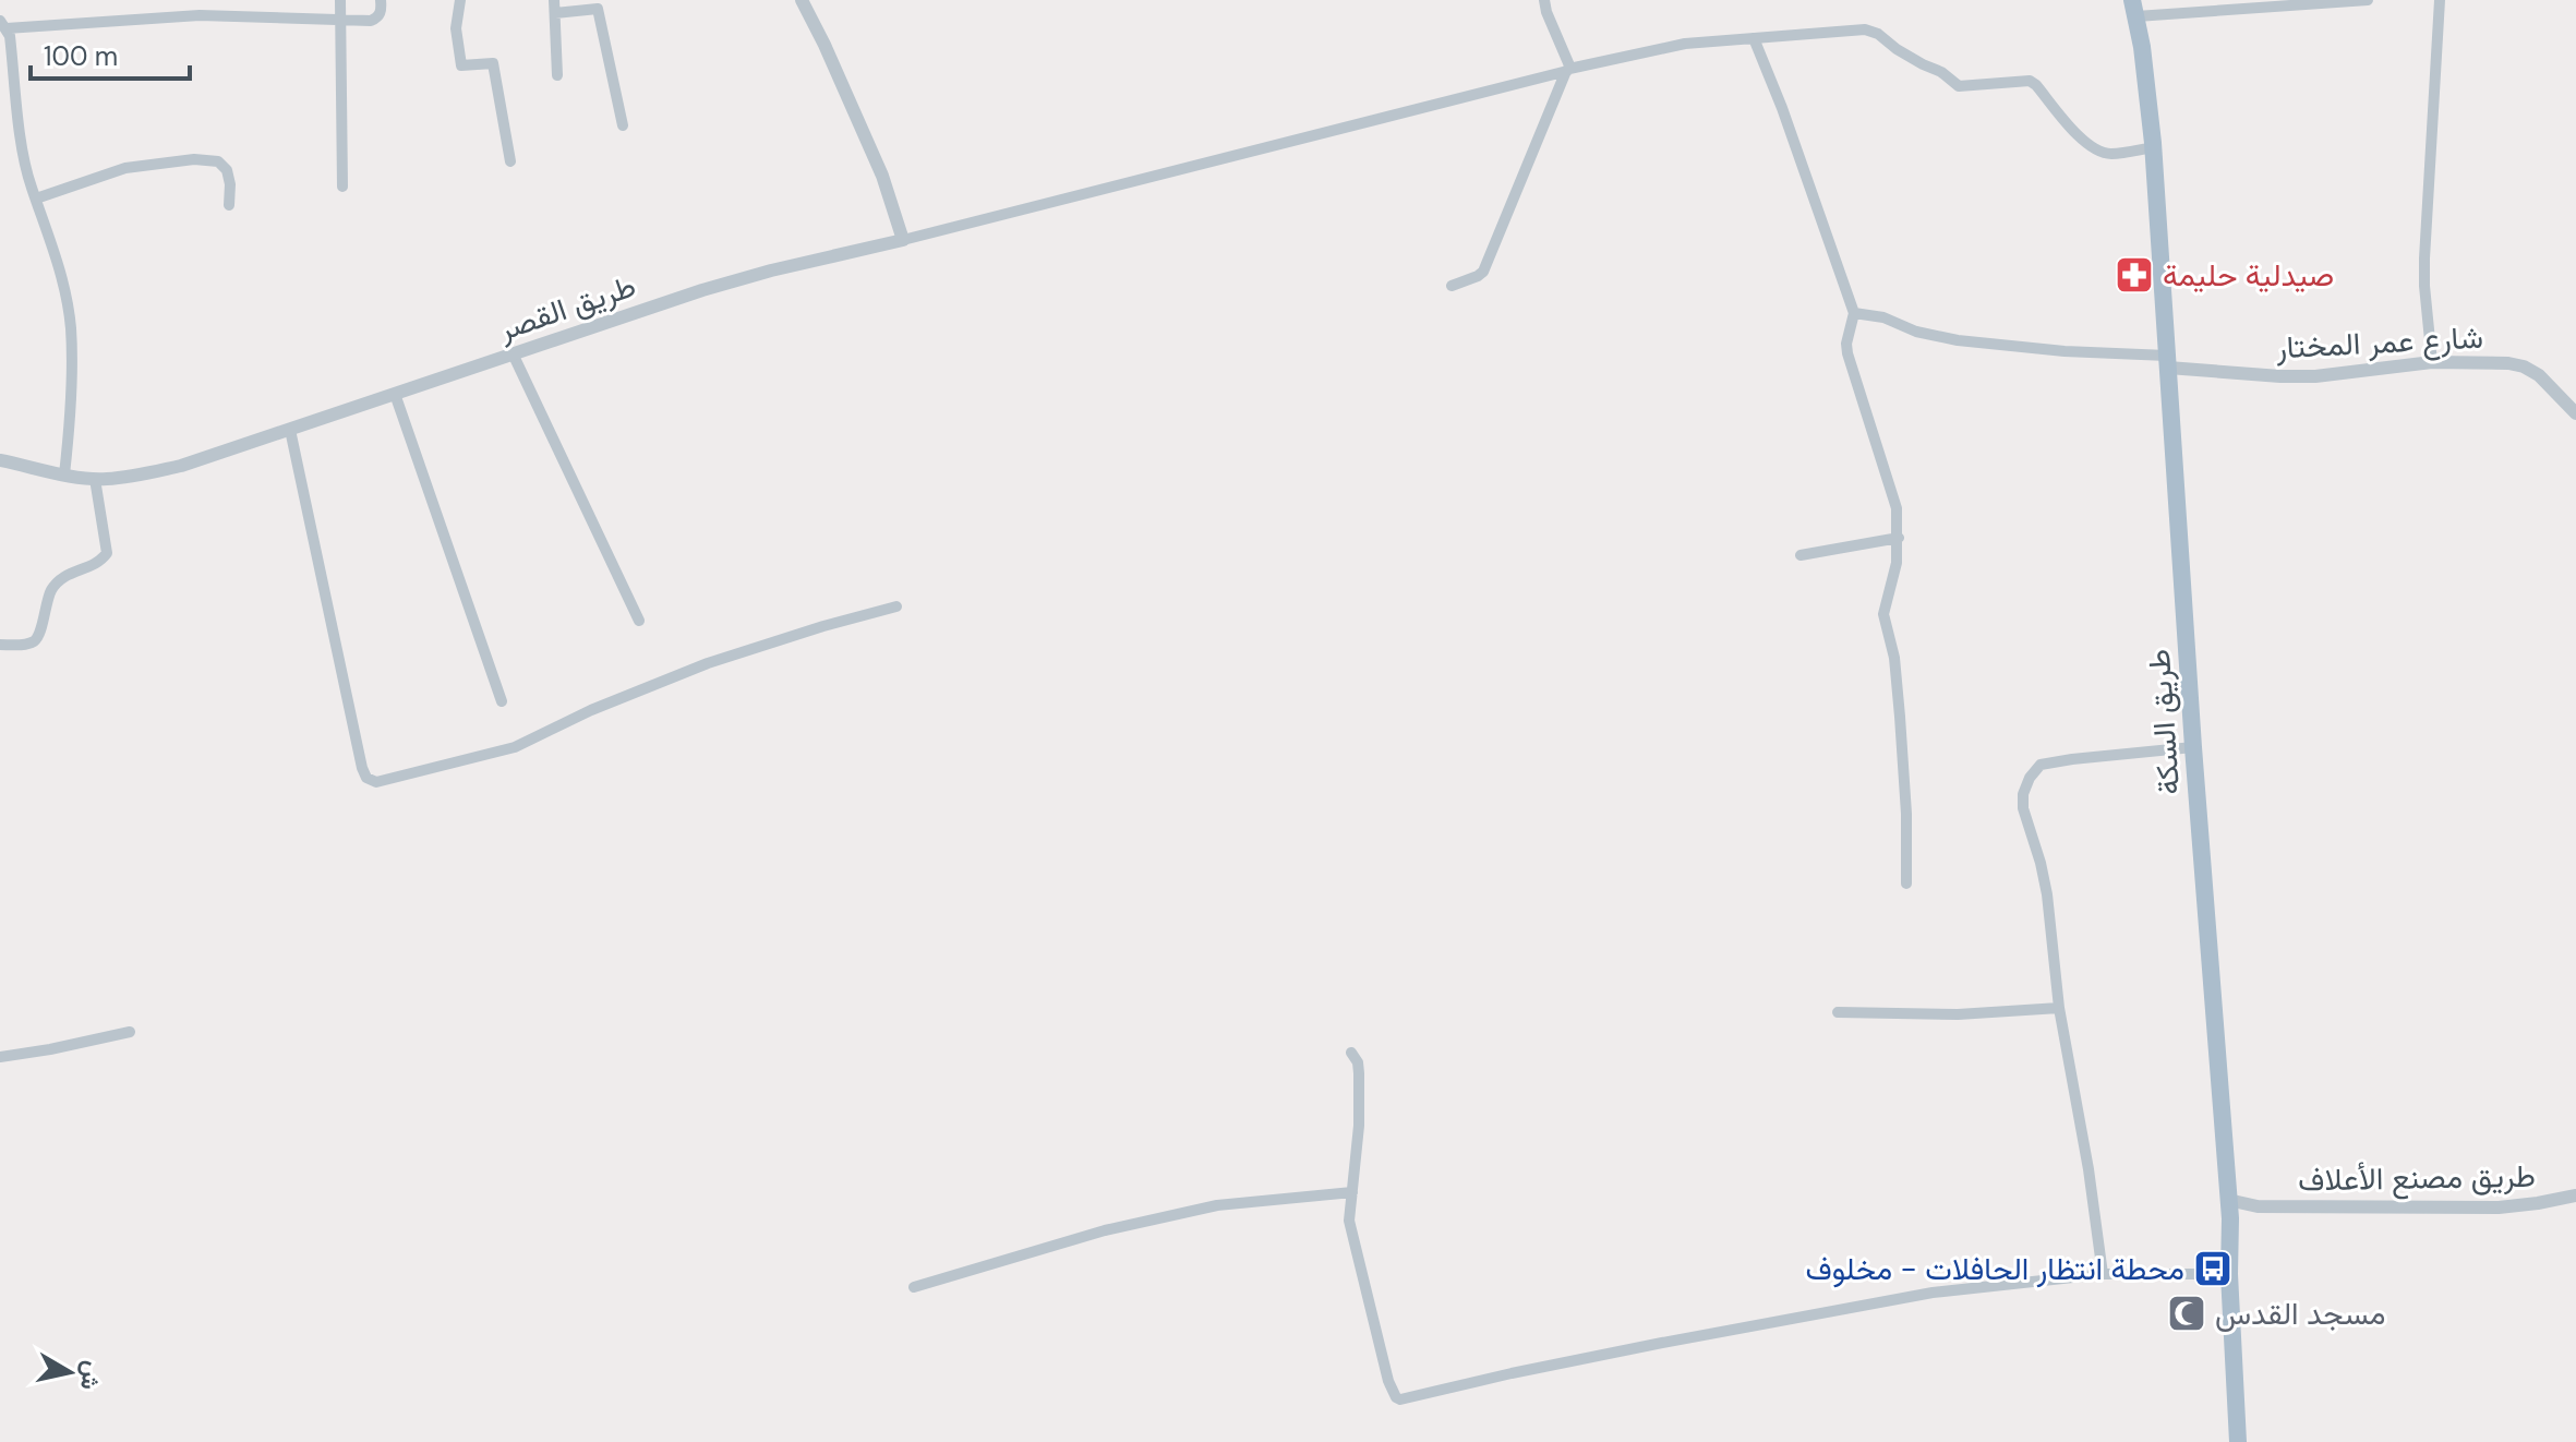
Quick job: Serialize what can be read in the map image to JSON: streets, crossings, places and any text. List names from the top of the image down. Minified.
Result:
{"streets":{"main road":["طريق السكة"],"street":["طريق القصر","شارع عمر المختار","طريق مصنع الأعلاف"]},"crossings":[["شارع عمر المختار","طريق السكة"],["طريق السكة","طريق مصنع الأعلاف"]],"places":{"pharmacy":["صيدلية حليمة"],"bus stop":["محطة انتظار الحافلات - مخلوف"],"mosque":["مسجد القدس"]},"scale_bar":"100 m","north":"right"}
